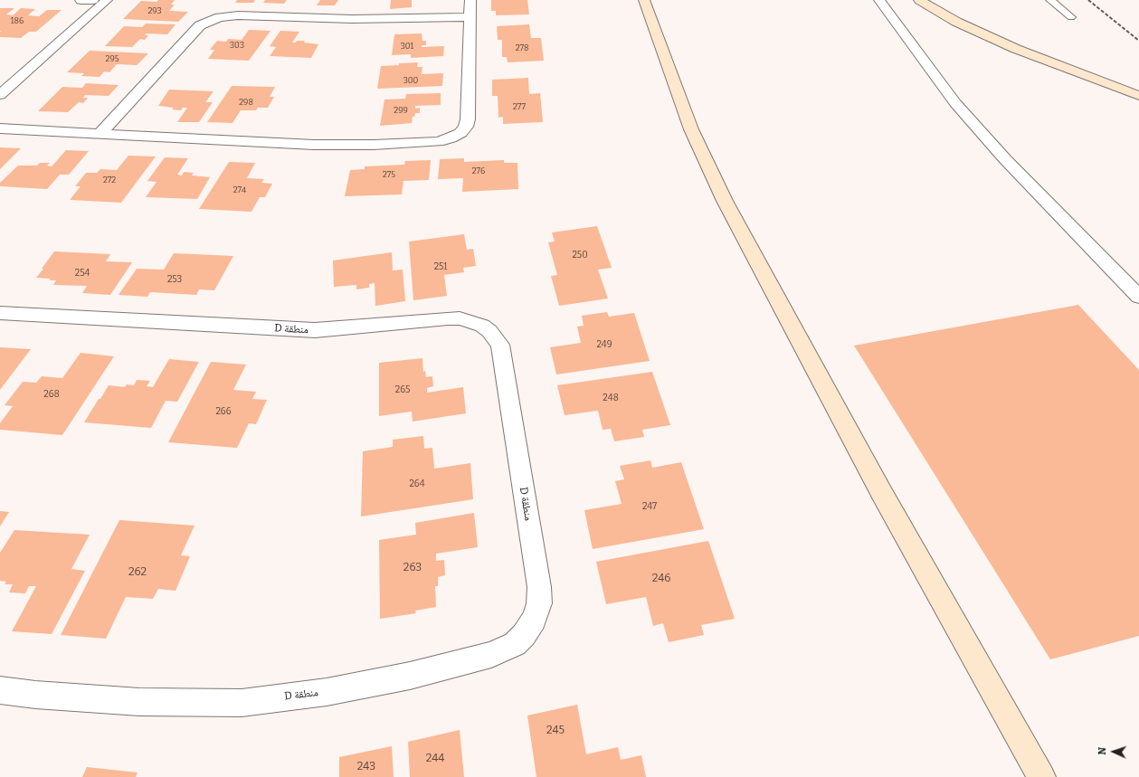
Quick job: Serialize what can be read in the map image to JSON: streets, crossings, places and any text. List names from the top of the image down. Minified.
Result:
{"streets":{"street":["D منطقة"]},"house_numbers":["293","186","303","301","278","295","300","298","277","299","276","275","272","274","250","251","254","253","249","265","268","248","266","264","247","263","262","246","245","244","243"],"north":"left"}
